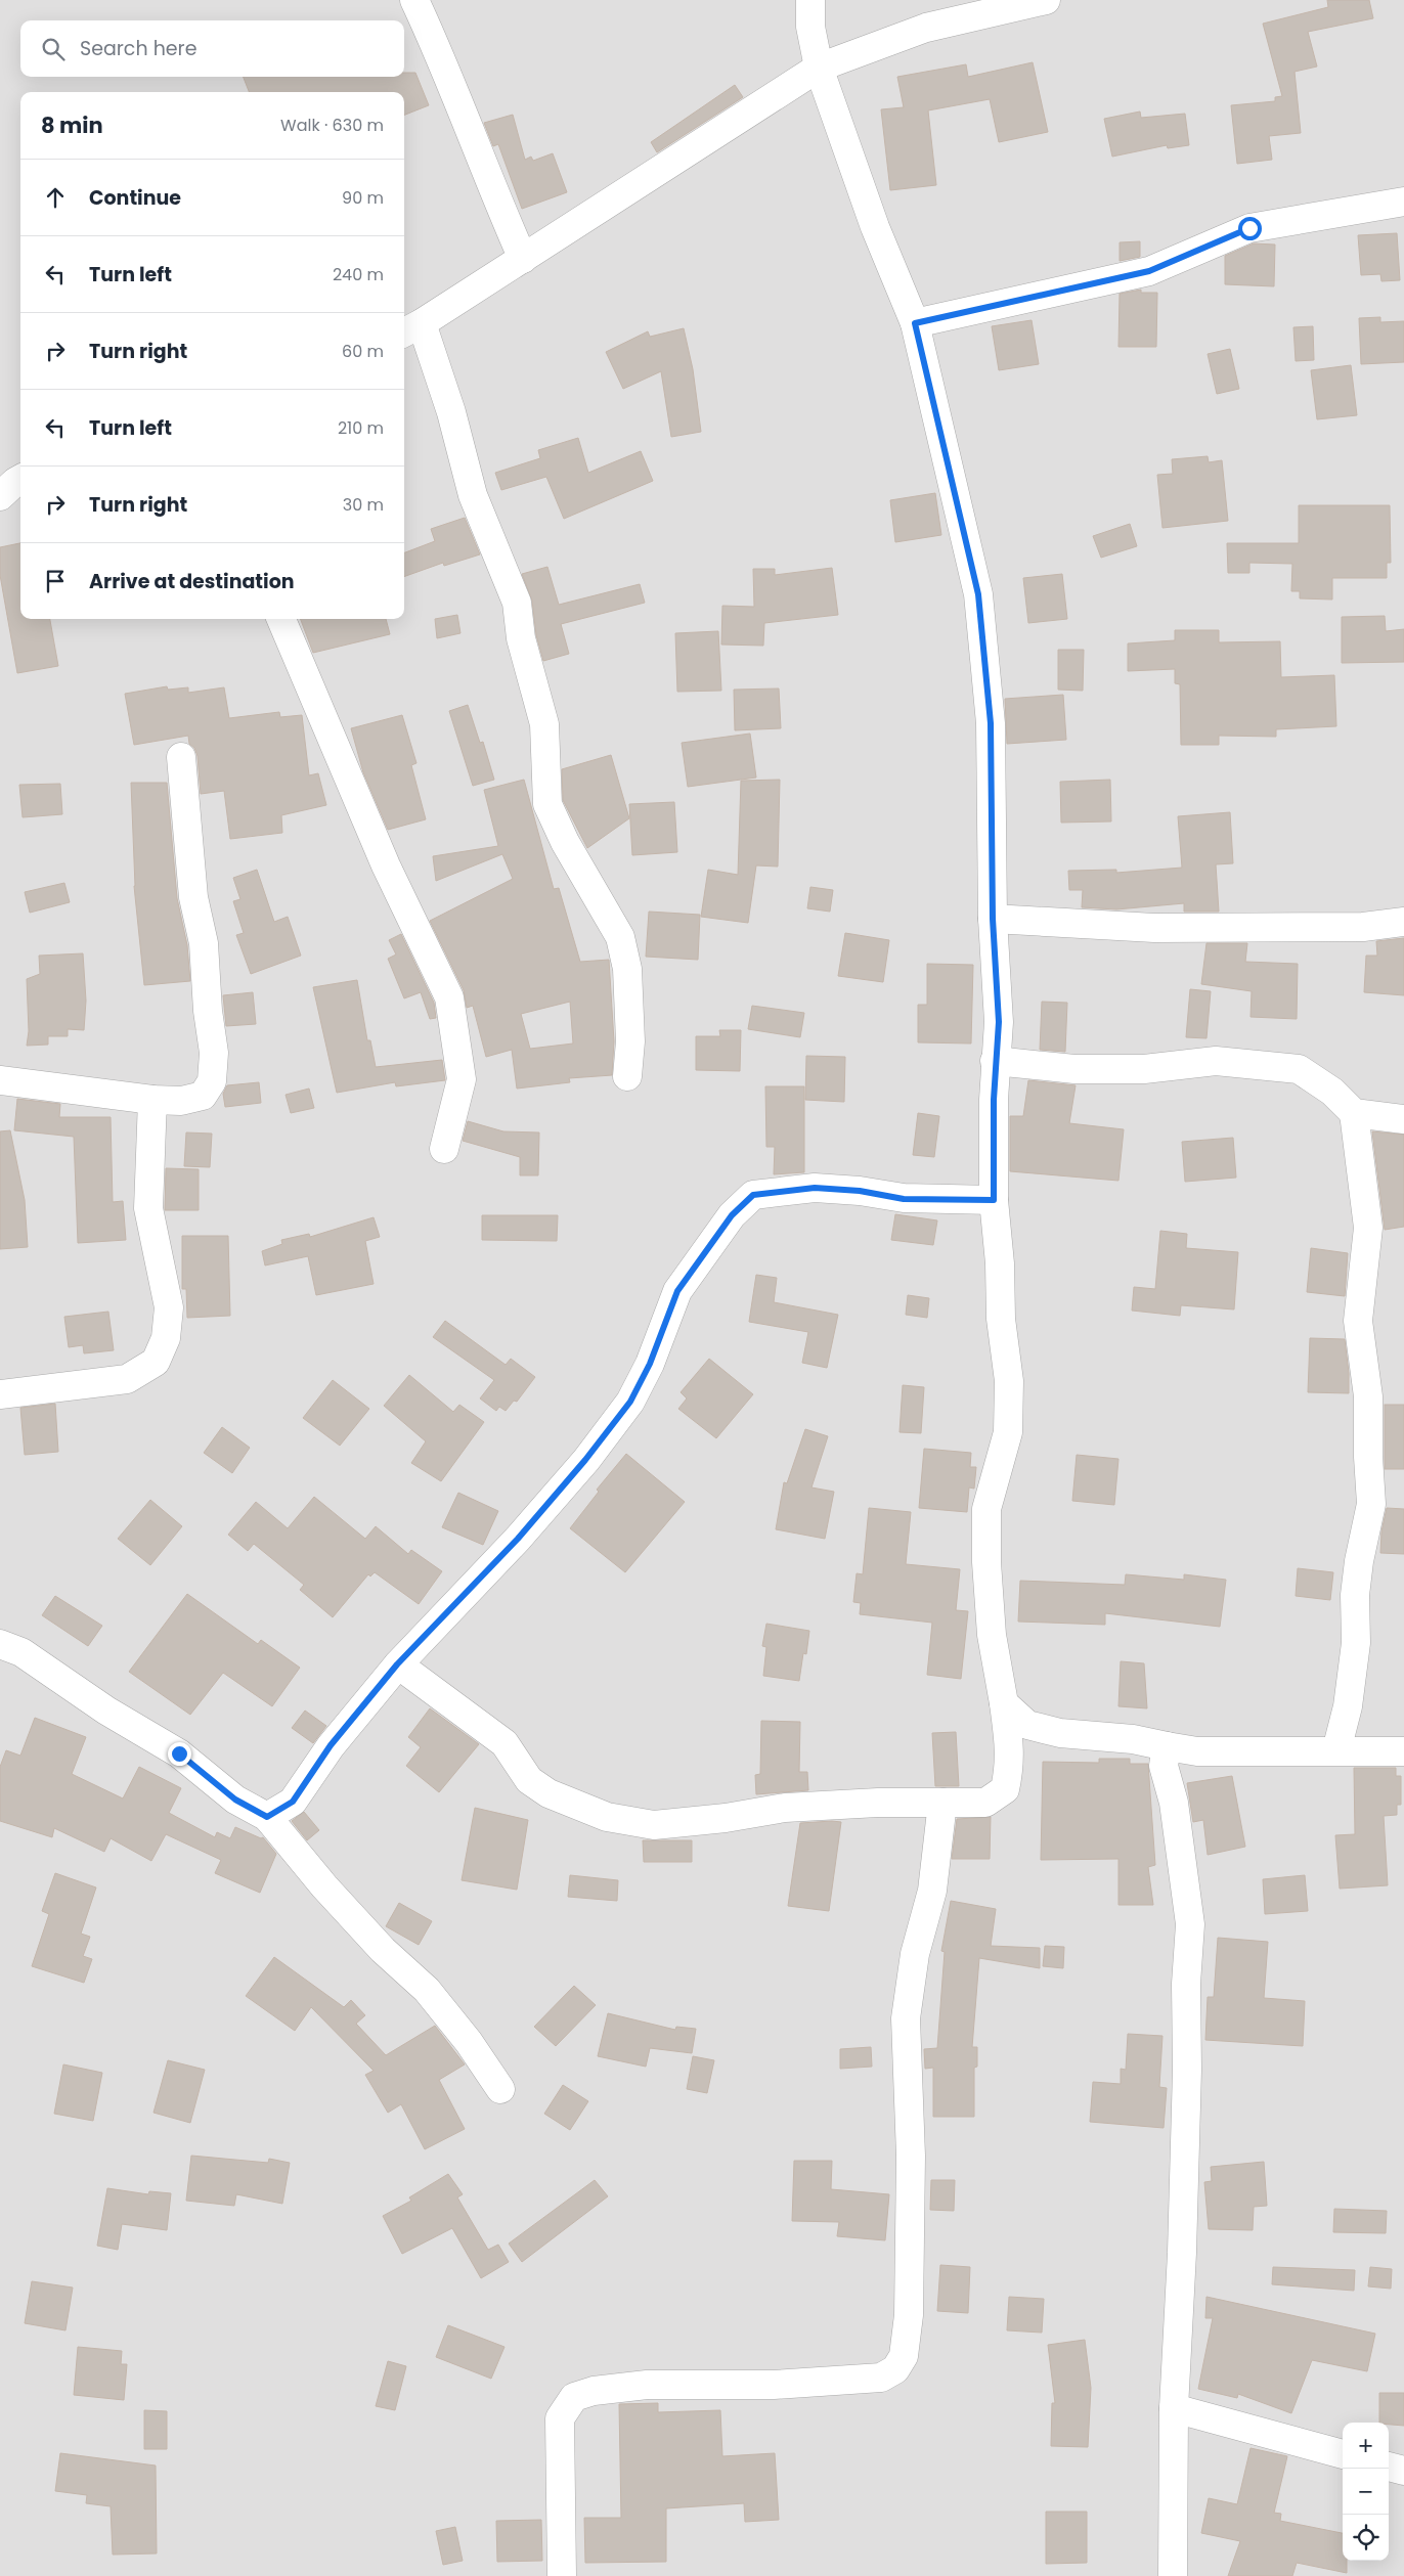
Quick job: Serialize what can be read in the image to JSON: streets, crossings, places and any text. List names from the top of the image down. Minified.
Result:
{"page":{"search":"Search here","heading":["8 min","Walk · 630 m"],"list":[["Continue","90 m"],["Turn left","240 m"],["Turn right","60 m"],["Turn left","210 m"],["Turn right","30 m"],"Arrive at destination"],"map_buttons":["+","−"]}}
